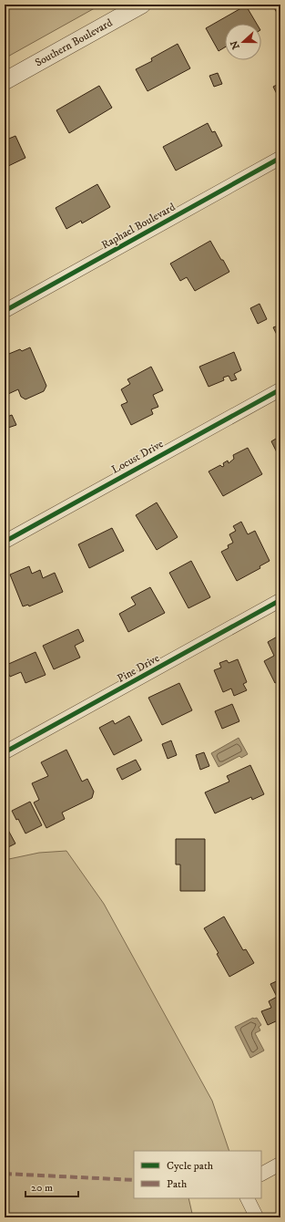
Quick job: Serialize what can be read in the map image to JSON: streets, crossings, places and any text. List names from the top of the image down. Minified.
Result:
{"streets":{"street":["Southern Boulevard","Raphael Boulevard","Locust Drive","Pine Drive"]},"legend":["Cycle path","Path"],"scale_bar":"20 m","north":"left"}
